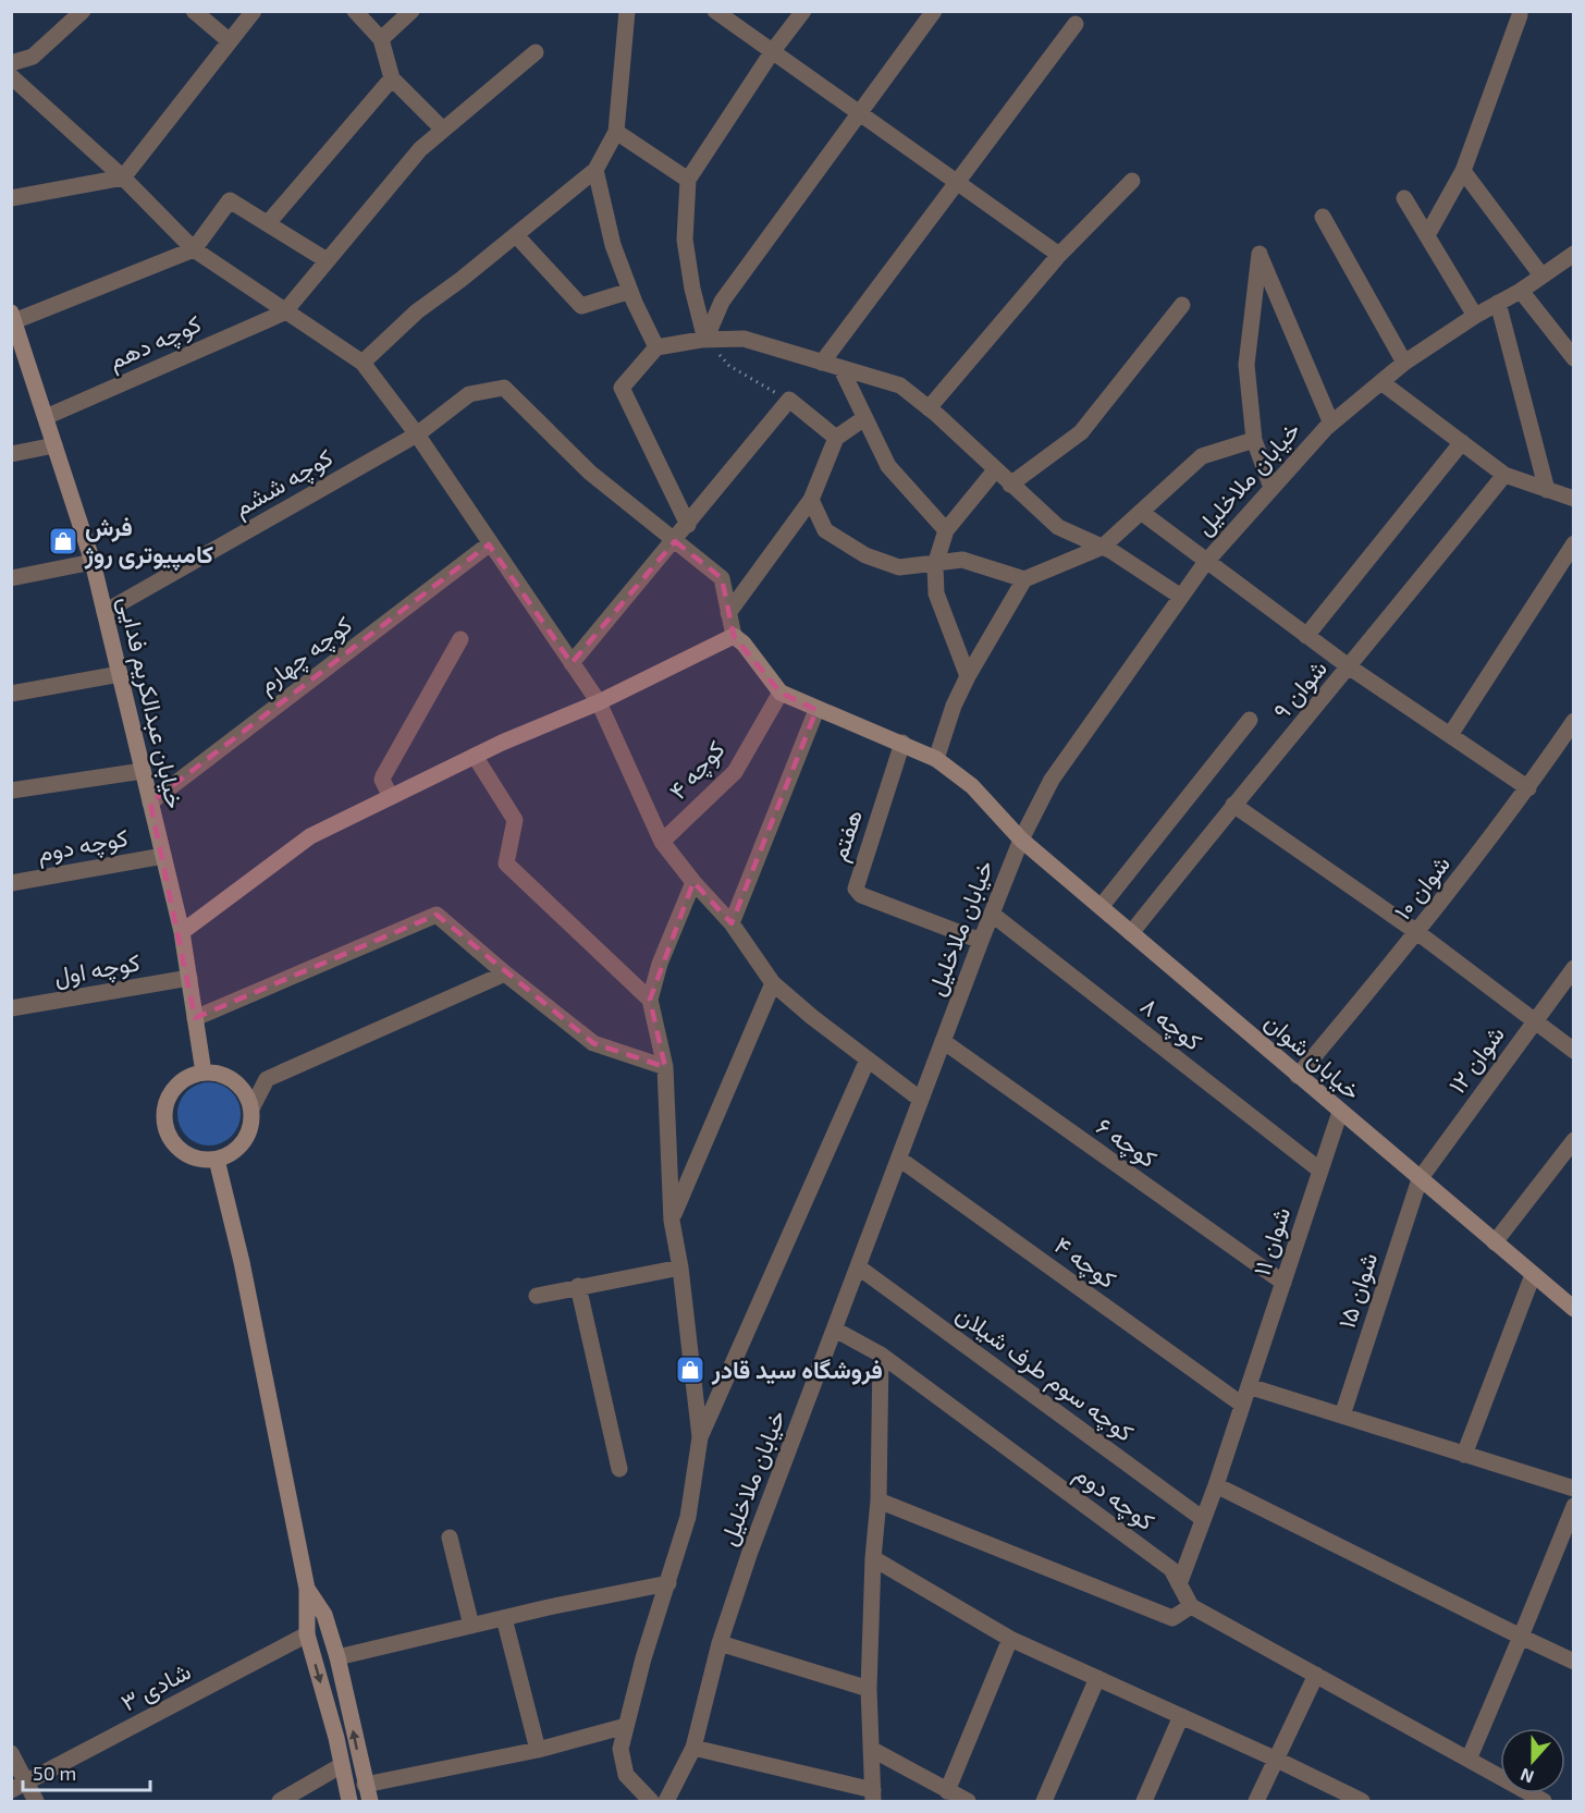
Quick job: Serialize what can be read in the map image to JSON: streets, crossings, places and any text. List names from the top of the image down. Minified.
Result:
{"streets":{"street":["کوچه دهم","خیابان ملاخلیل","کوچه ششم","کوچه چهارم","شوان ۹","خیابان عبدالکریم فدایی","کوچه ۴","هفتم","کوچه دوم","شوان ۱۰","کوچه اول","کوچه ۸","خیابان شوان","شوان ۱۲","کوچه ۶","شوان ۱۱","شوان ۱۵","کوچه سوم طرف شیلان","شادی ۳"]},"crossings":[["کوچه دهم","خیابان عبدالکریم فدایی"],["خیابان ملاخلیل","کوچه ۴"],["خیابان ملاخلیل","هفتم"],["خیابان ملاخلیل","کوچه دوم"],["خیابان ملاخلیل","کوچه ۸"],["خیابان ملاخلیل","خیابان شوان"],["خیابان ملاخلیل","کوچه ۶"],["خیابان ملاخلیل","کوچه سوم طرف شیلان"],["کوچه ششم","خیابان عبدالکریم فدایی"],["کوچه چهارم","خیابان عبدالکریم فدایی"],["شوان ۹","خیابان شوان"],["خیابان عبدالکریم فدایی","کوچه دوم"],["خیابان عبدالکریم فدایی","کوچه اول"],["کوچه ۴","خیابان شوان"],["کوچه ۴","شوان ۱۱"],["هفتم","خیابان شوان"],["کوچه دوم","شوان ۱۱"],["شوان ۱۰","خیابان شوان"],["کوچه ۸","شوان ۱۱"],["خیابان شوان","شوان ۱۲"],["خیابان شوان","شوان ۱۱"],["خیابان شوان","شوان ۱۵"],["شوان ۱۲","شوان ۱۵"],["کوچه ۶","شوان ۱۱"],["شوان ۱۱","کوچه سوم طرف شیلان"]],"places":{"shop":["فرش کامپیوتری روژ","فروشگاه سید قادر"]},"scale_bar":"50 m","north":"bottom"}
